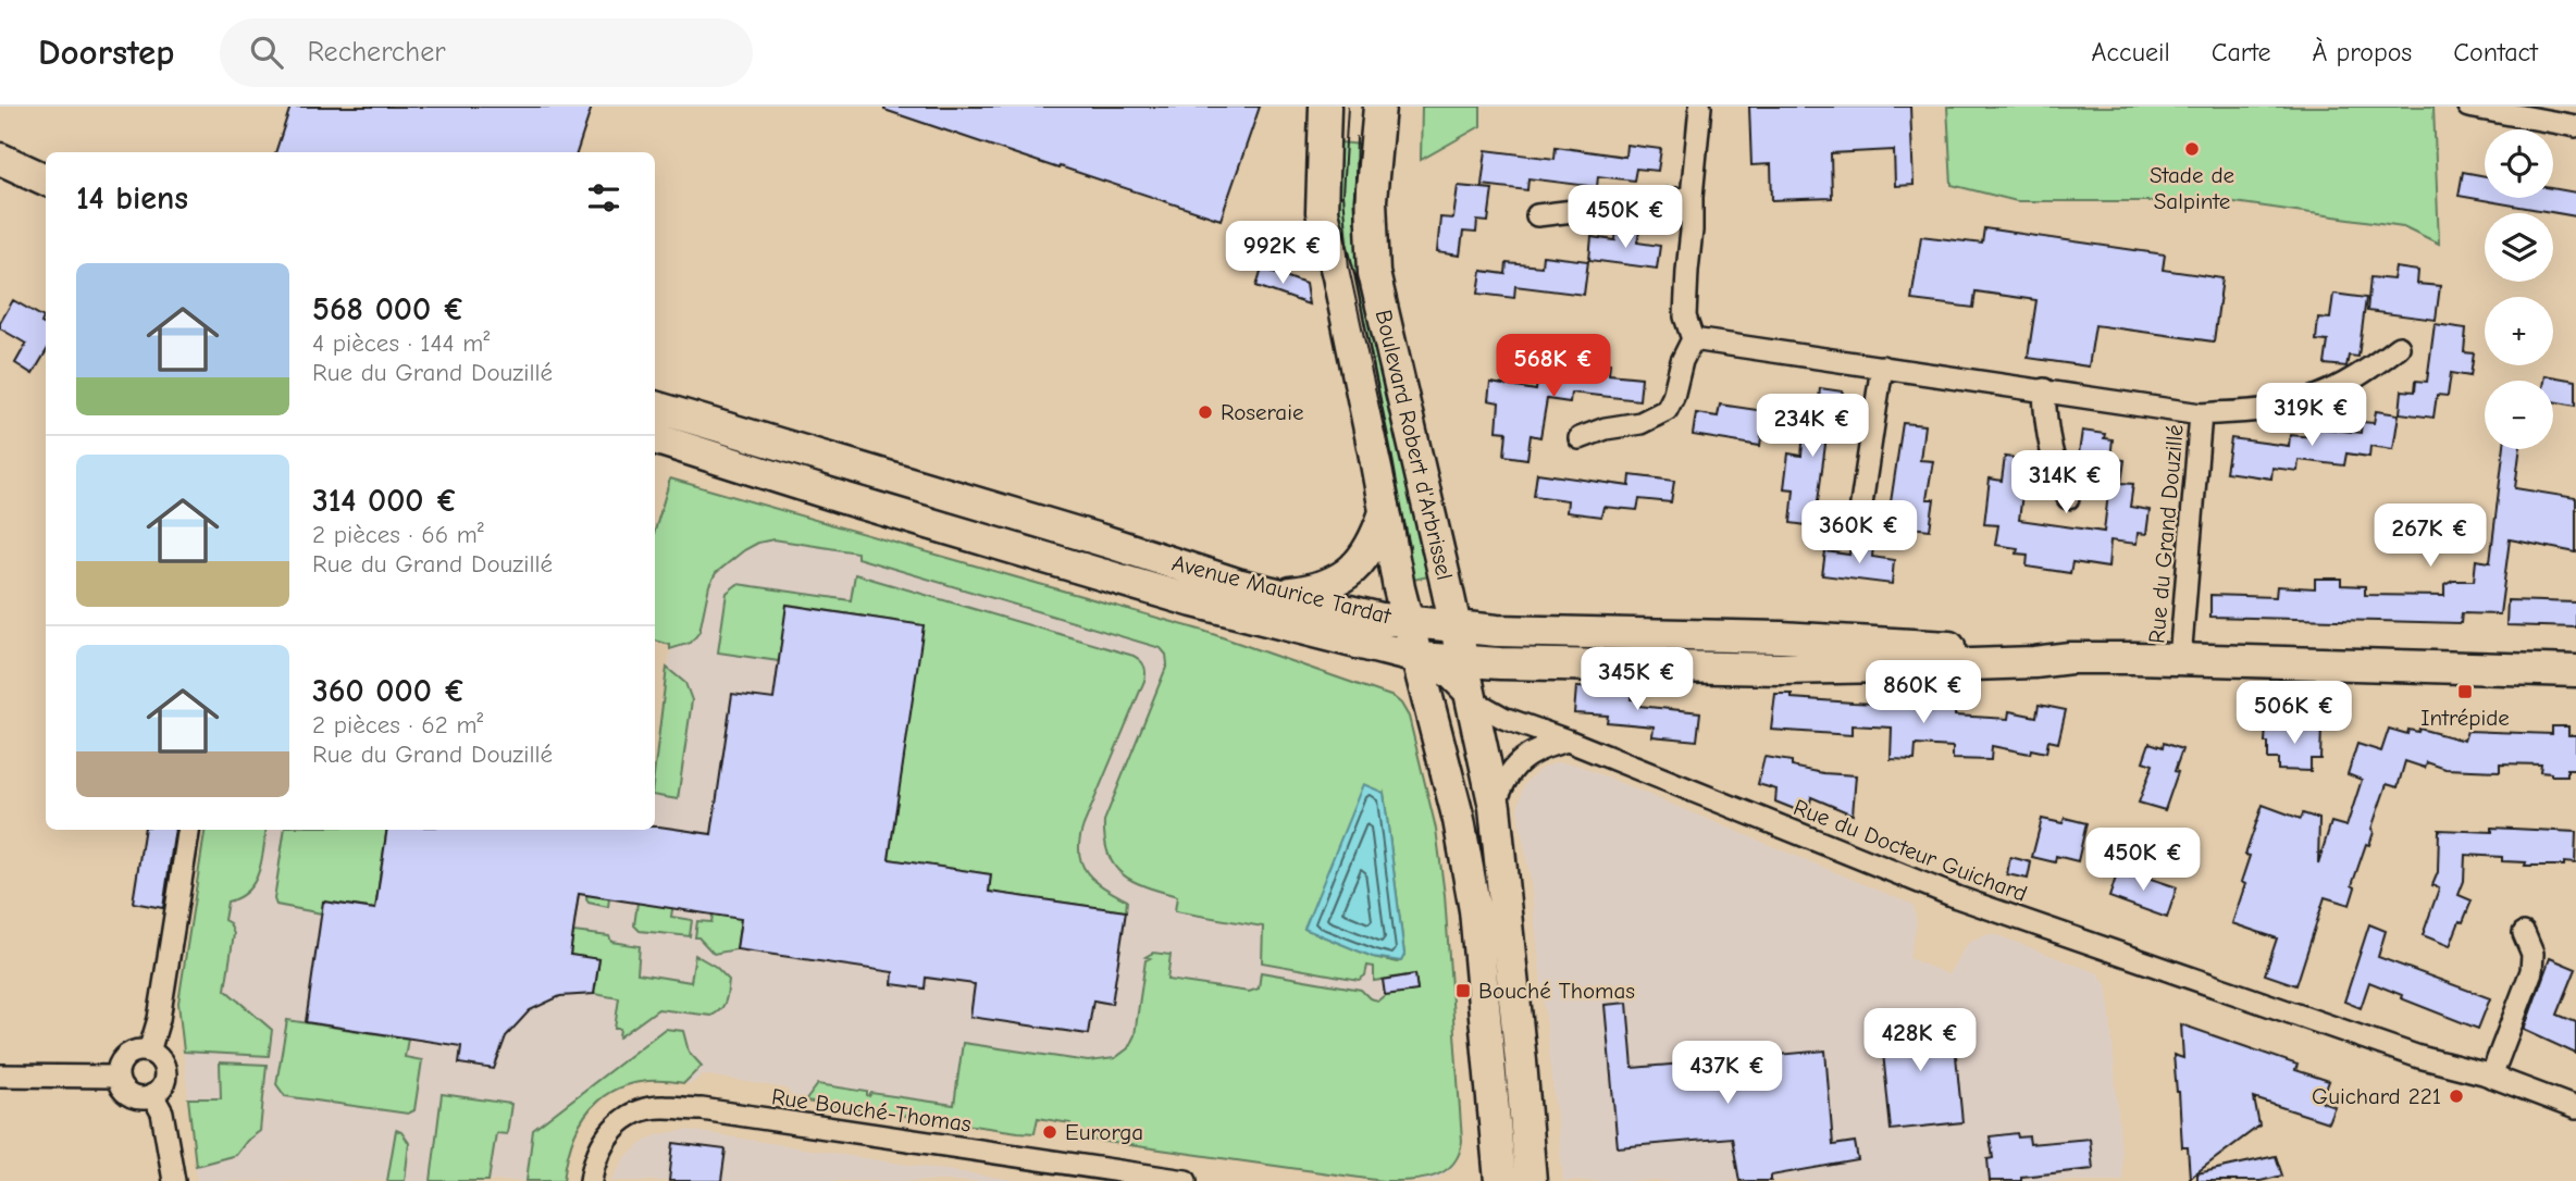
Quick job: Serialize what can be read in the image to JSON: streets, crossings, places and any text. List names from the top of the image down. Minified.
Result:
{"streets":{"street":["Boulevard Robert d'Arbrissel","Rue du Grand Douzillé","Avenue Maurice Tardat","Rue du Docteur Guichard","Rue Bouché-Thomas"]},"crossings":[["Boulevard Robert d'Arbrissel","Avenue Maurice Tardat"],["Boulevard Robert d'Arbrissel","Rue du Docteur Guichard"],["Rue du Grand Douzillé","Avenue Maurice Tardat"],["Avenue Maurice Tardat","Rue du Docteur Guichard"]],"places":{"other":["Stade de Salpinte","Roseraie","Guichard 221","Eurorga"],"transit":["Intrépide","Bouché Thomas"]},"page":{"header":"Doorstep","search":"Rechercher","nav":["Accueil","Carte","À propos","Contact"],"map_buttons":["+","−"],"heading":"14 biens","price":["450K €","992K €","568K €","319K €","234K €","314K €","360K €","267K €","345K €","860K €","506K €","450K €","428K €","437K €"],"list":[{"name":"568 000 €","note":"4 pièces · 144 m² · Rue du Grand Douzillé"},{"name":"314 000 €","note":"2 pièces · 66 m² · Rue du Grand Douzillé"},{"name":"360 000 €","note":"2 pièces · 62 m² · Rue du Grand Douzillé"}]}}
